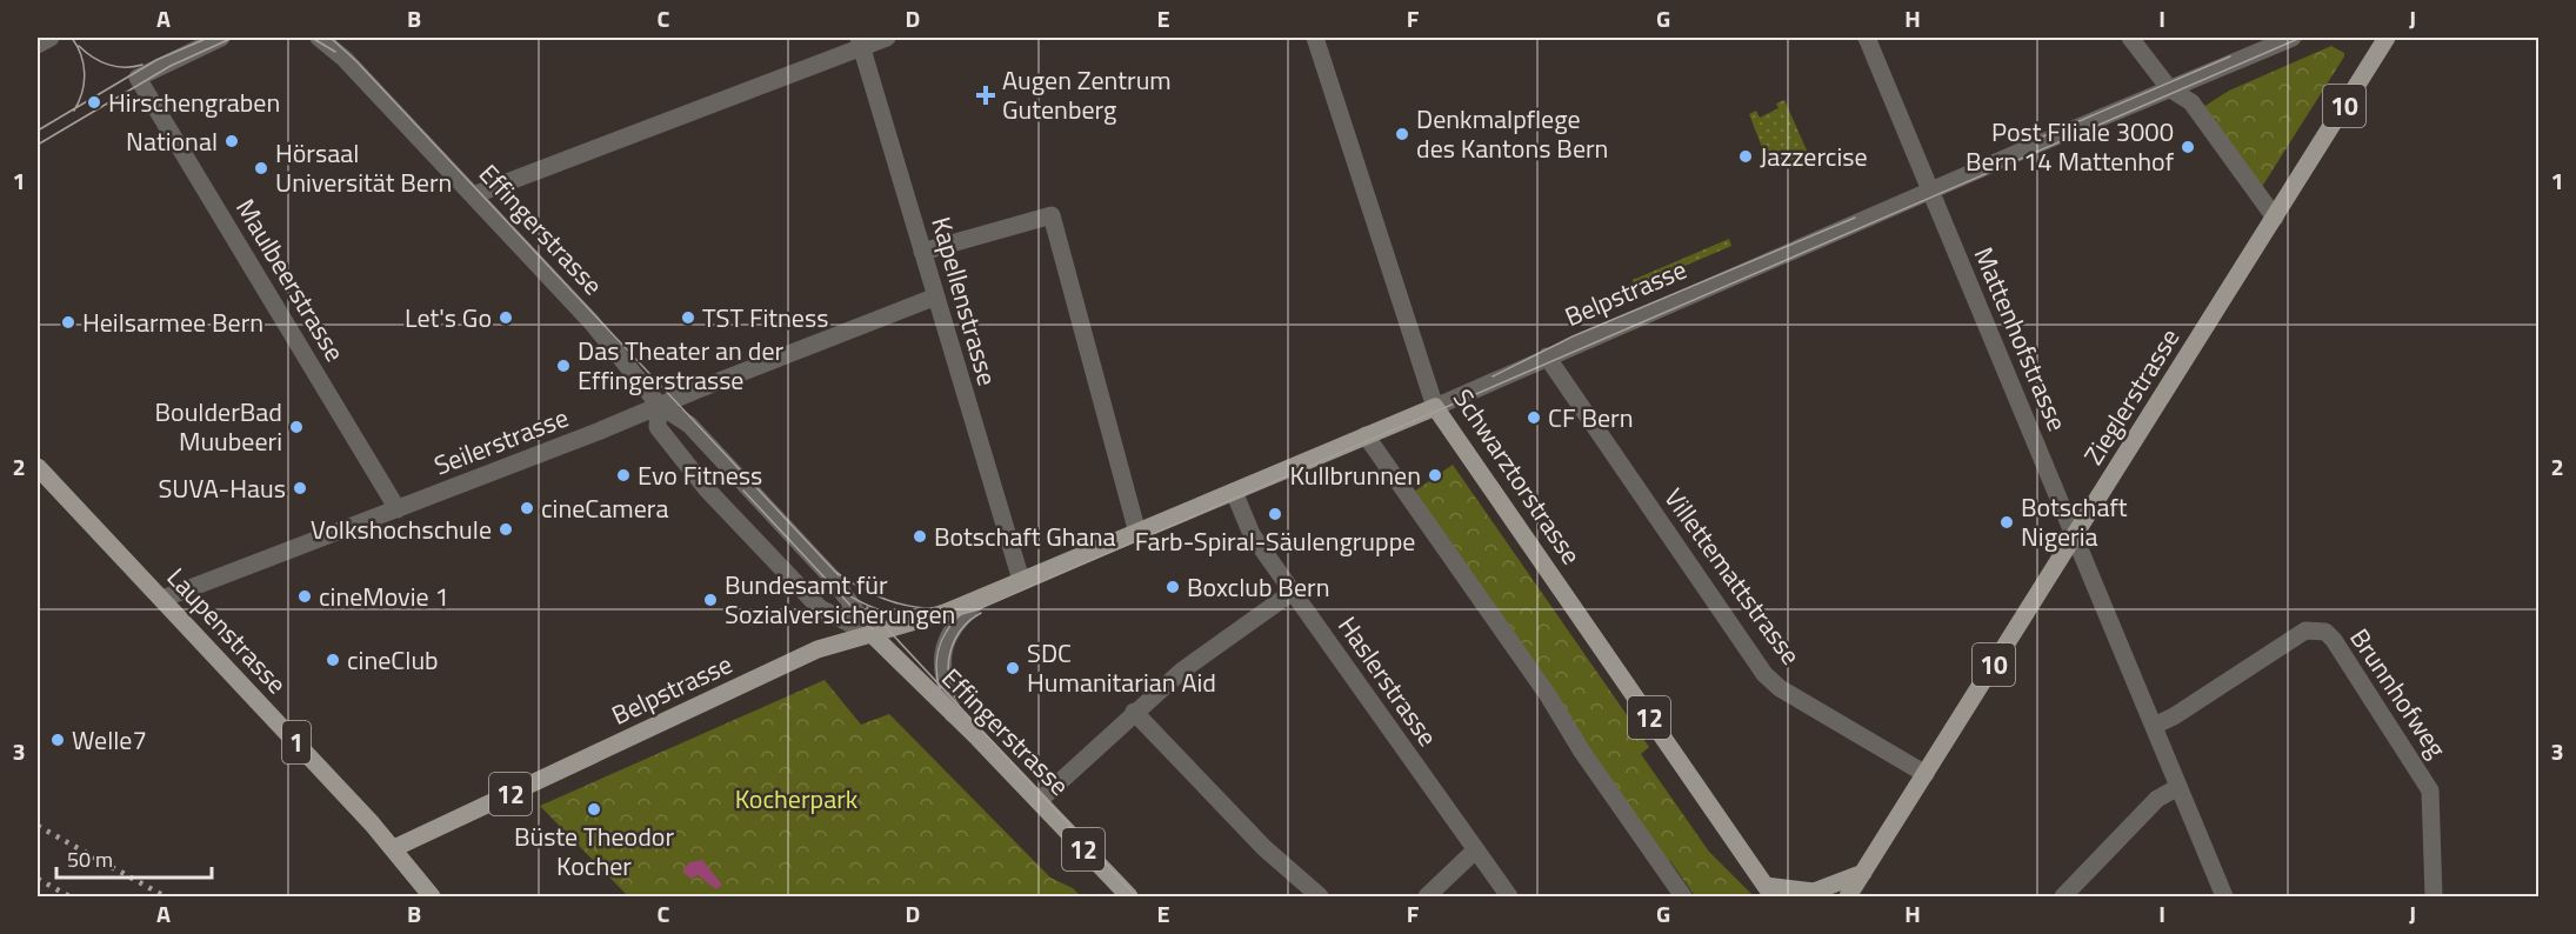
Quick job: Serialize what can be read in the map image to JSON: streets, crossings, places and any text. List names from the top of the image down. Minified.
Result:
{"streets":{"main road":["10","Effingerstrasse","Belpstrasse","Zieglerstrasse","Schwarztorstrasse","Laupenstrasse","12","1"],"street":["Maulbeerstrasse","Kapellenstrasse","Mattenhofstrasse","Seilerstrasse","Villettemattstrasse","Haslerstrasse","Brunnhofweg"]},"crossings":[["Effingerstrasse","Belpstrasse"],["Effingerstrasse","Seilerstrasse"],["Maulbeerstrasse","Seilerstrasse"],["Belpstrasse","Kapellenstrasse"],["Belpstrasse","Mattenhofstrasse"],["Belpstrasse","Schwarztorstrasse"],["Belpstrasse","Villettemattstrasse"],["Belpstrasse","Laupenstrasse"],["Belpstrasse","Haslerstrasse"],["Kapellenstrasse","Seilerstrasse"],["Mattenhofstrasse","Zieglerstrasse"],["Mattenhofstrasse","Brunnhofweg"],["Zieglerstrasse","Villettemattstrasse"],["Seilerstrasse","Laupenstrasse"]],"parks":["Kocherpark"],"places":{"health":["Augen Zentrum Gutenberg"],"other":["Hirschengraben","Denkmalpflege des Kantons Bern","National","Post Filiale 3000 Bern 14 Mattenhof","Jazzercise","Hörsaal Universität Bern","Let's Go","TST Fitness","Heilsarmee Bern","Das Theater an der Effingerstrasse","CF Bern","BoulderBad Muubeeri","Evo Fitness","Kullbrunnen","SUVA-Haus","cineCamera","Farb-Spiral-Säulengruppe","Botschaft Nigeria","Volkshochschule","Botschaft Ghana","Boxclub Bern","cineMovie 1","Bundesamt für Sozialversicherungen","cineClub","SDC Humanitarian Aid","Welle7","Büste Theodor Kocher"]},"scale_bar":"50 m","grid":{"columns":["A","B","C","D","E","F","G","H","I","J"],"rows":["1","2","3"]}}
